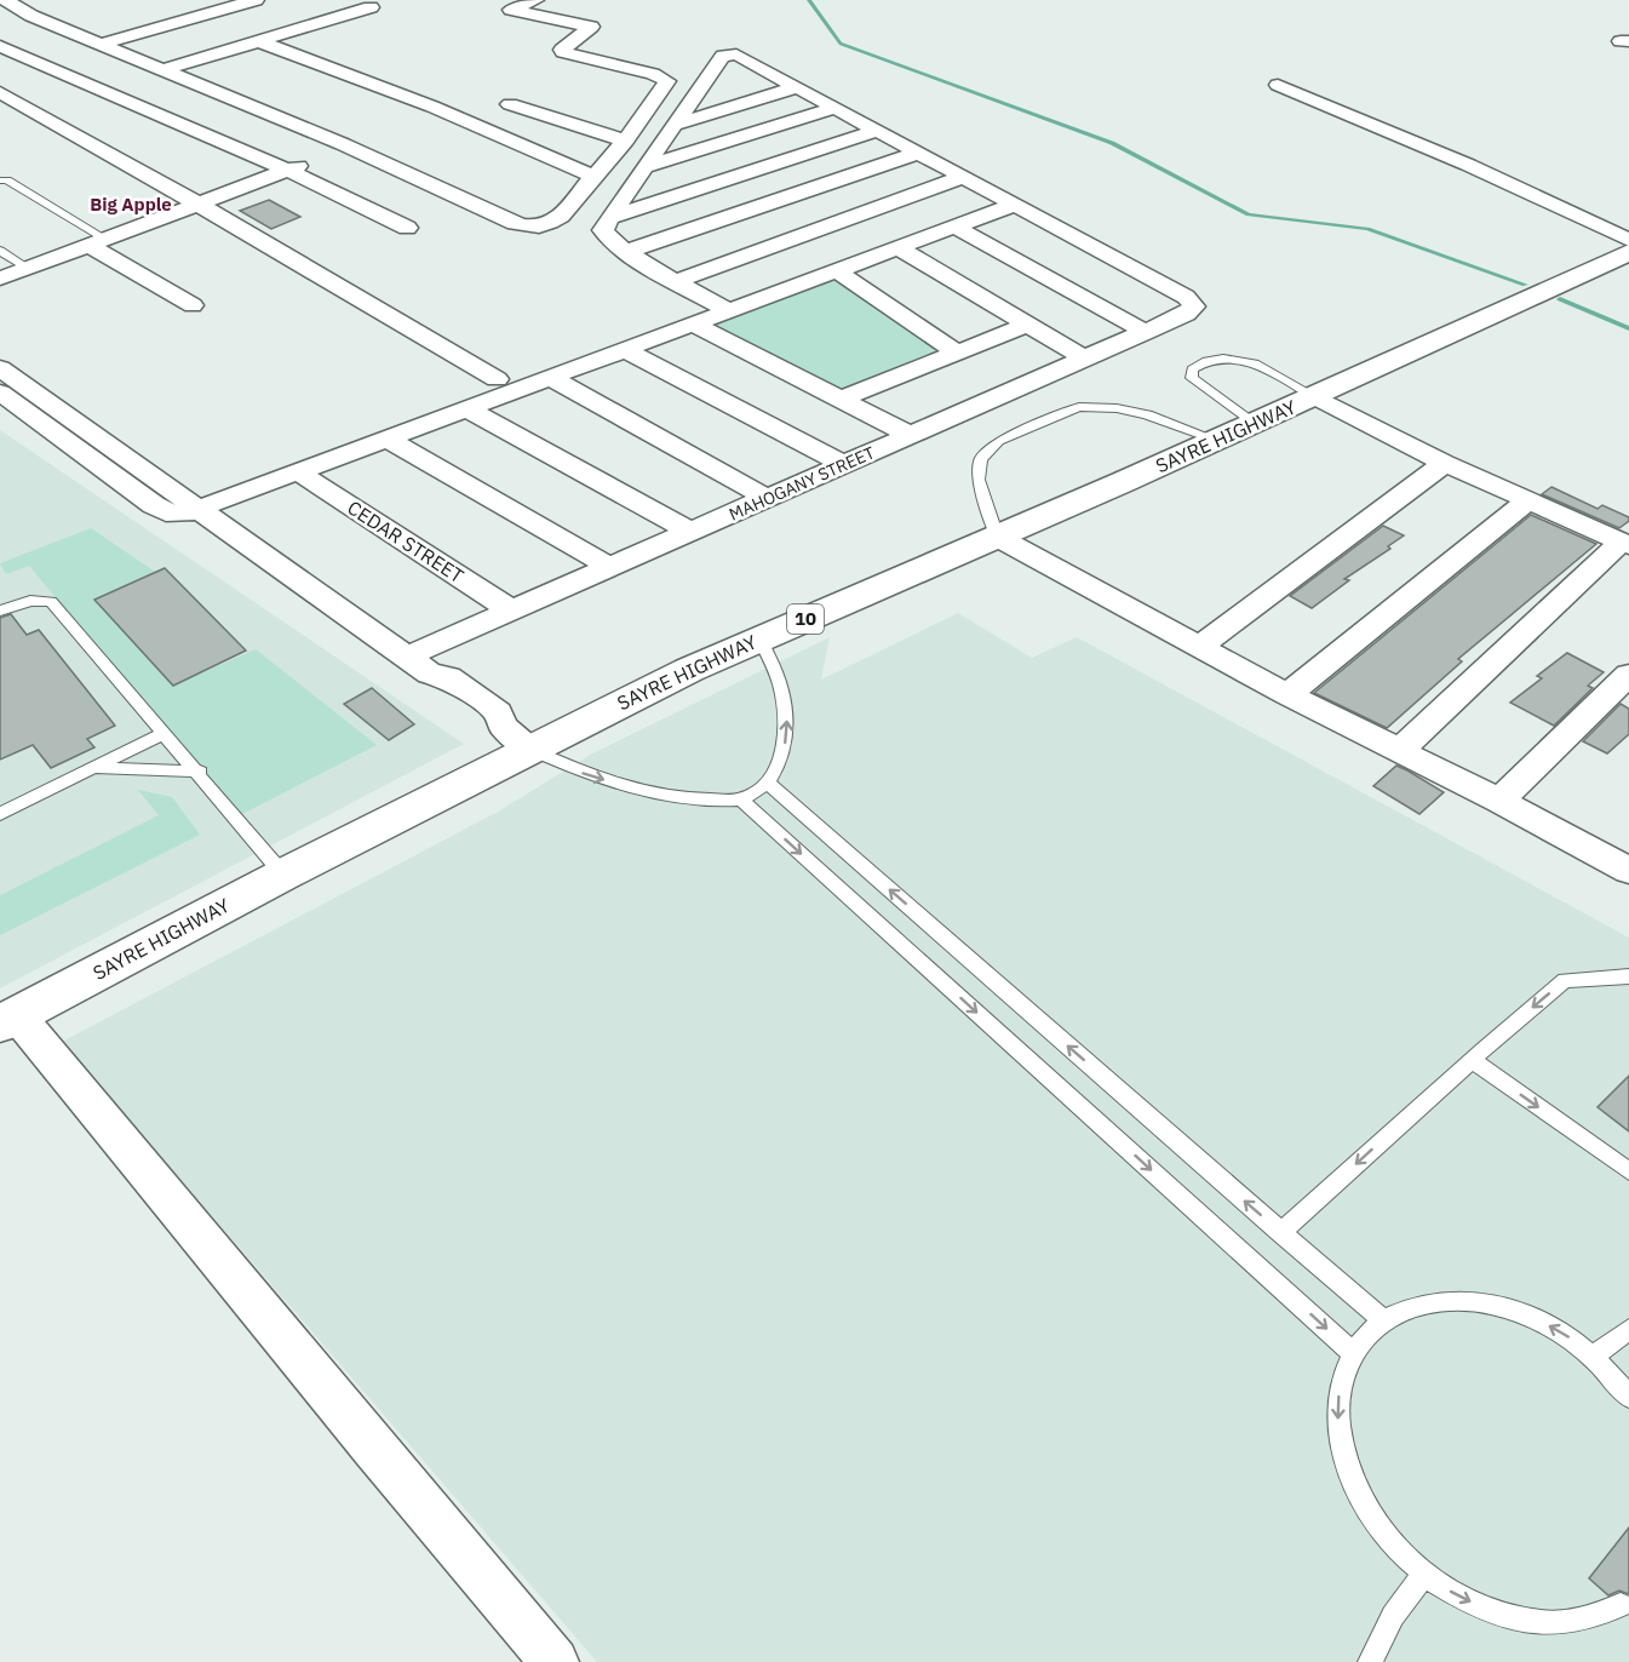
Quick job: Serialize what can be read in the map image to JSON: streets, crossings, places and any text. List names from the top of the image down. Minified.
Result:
{"streets":{"highway":["SAYRE HIGHWAY","10"],"street":["MAHOGANY STREET","CEDAR STREET"]},"crossings":[["MAHOGANY STREET","CEDAR STREET"]],"districts":["Big Apple"]}
